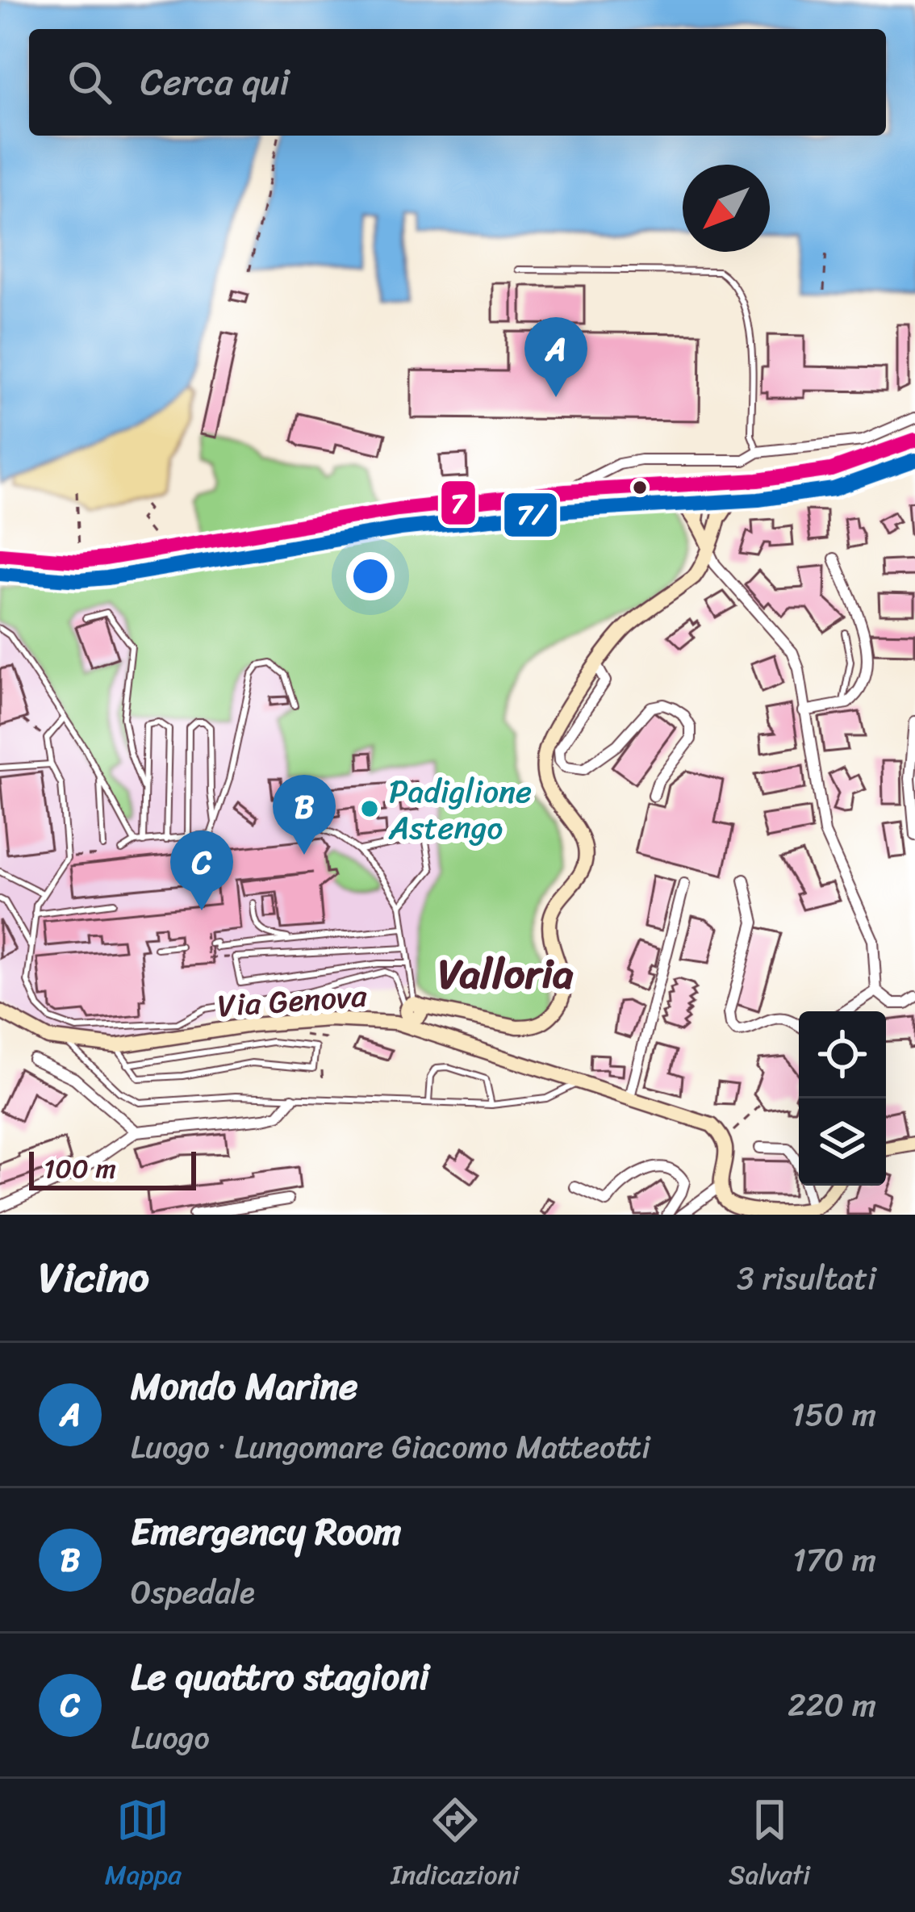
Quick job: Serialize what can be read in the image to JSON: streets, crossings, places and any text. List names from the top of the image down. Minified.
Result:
{"streets":{"street":["Via Genova"]},"districts":["Valloria"],"places":["Padiglione Astengo"],"lines":["transit line 7","transit line 7/"],"scale_bar":"100 m","north":"bottom left","page":{"search":"Cerca qui","pins":["A","B","C"],"scale":"100 m","heading":["Vicino","3 risultati"],"list":[{"mark":"A","name":"Mondo Marine","note":"Luogo · Lungomare Giacomo Matteotti","value":"150 m"},{"mark":"B","name":"Emergency Room","note":"Ospedale","value":"170 m"},{"mark":"C","name":"Le quattro stagioni","note":"Luogo","value":"220 m"}],"nav":["Mappa","Indicazioni","Salvati"]}}
